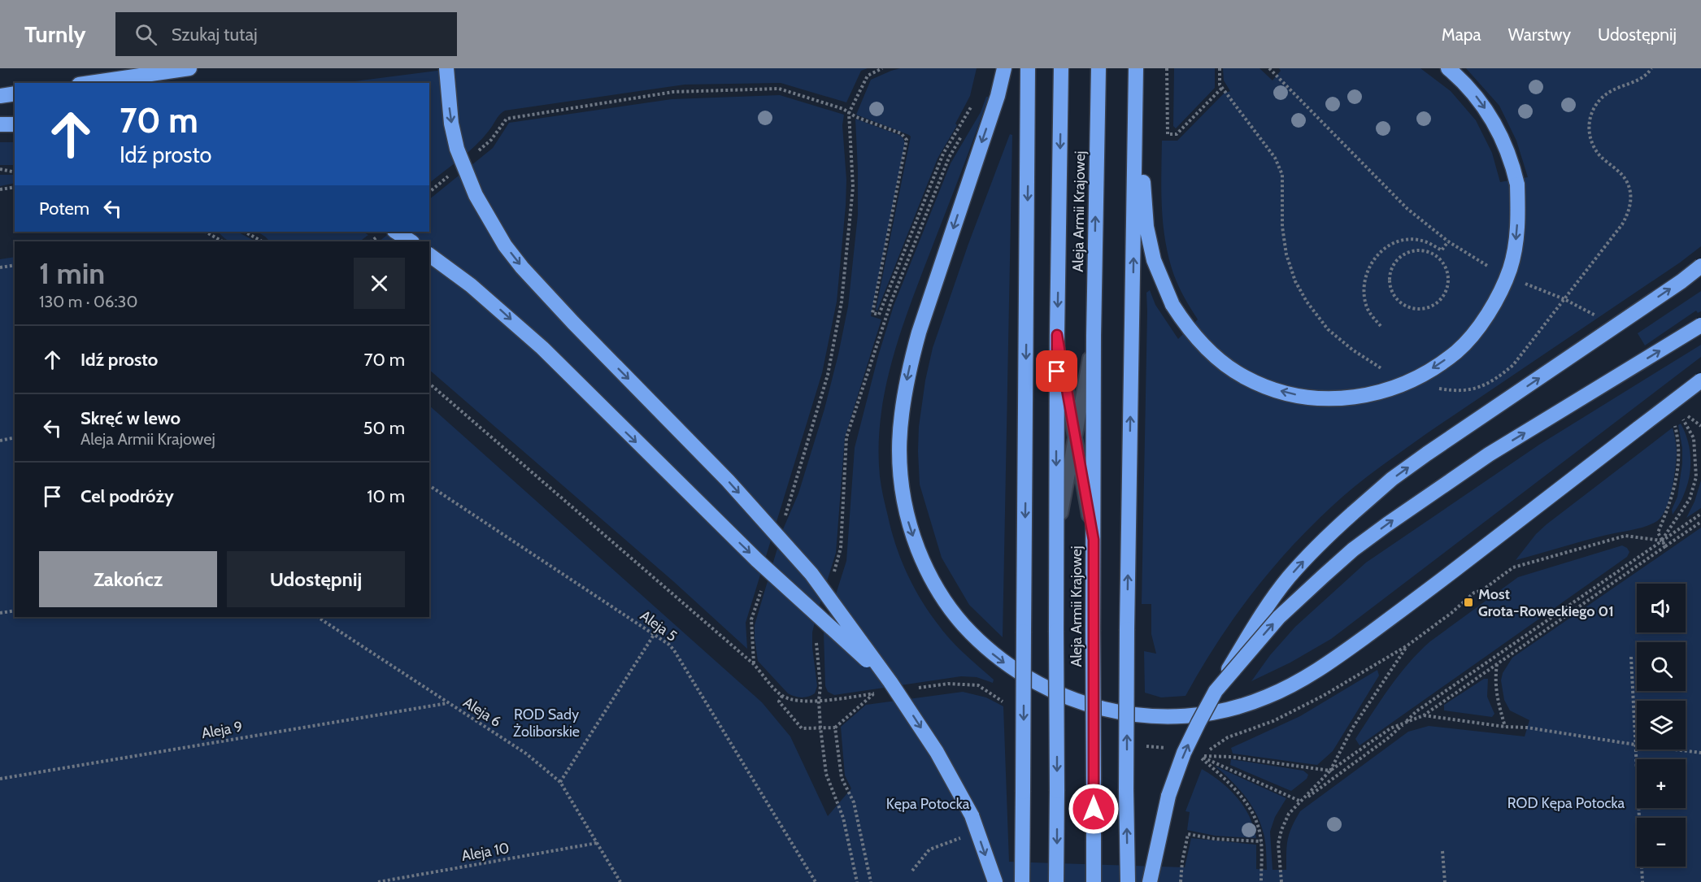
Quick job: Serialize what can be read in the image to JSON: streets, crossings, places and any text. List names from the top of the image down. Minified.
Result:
{"streets":{"highway":["Aleja Armii Krajowej"],"path":["Aleja 5","Aleja 6","Aleja 9","Aleja 10"]},"crossings":[["Aleja 6","Aleja 9"],["Aleja 6","Aleja 10"]],"parks":["ROD Sady Żoliborskie","ROD Kępa Potocka","Kępa Potocka"],"places":{"transit":["Most Grota-Roweckiego 01"]},"page":{"header":"Turnly","search":"Szukaj tutaj","nav":["Mapa","Warstwy","Udostępnij"],"turn":["70 m","Idź prosto"],"then":"Potem","heading":["1 min","130 m · 06:30"],"list":[{"name":"Idź prosto","value":"70 m"},{"name":"Skręć w lewo","note":"Aleja Armii Krajowej","value":"50 m"},{"name":"Cel podróży","value":"10 m"}],"buttons":["Zakończ","Udostępnij"],"map_buttons":["+","−"]}}
